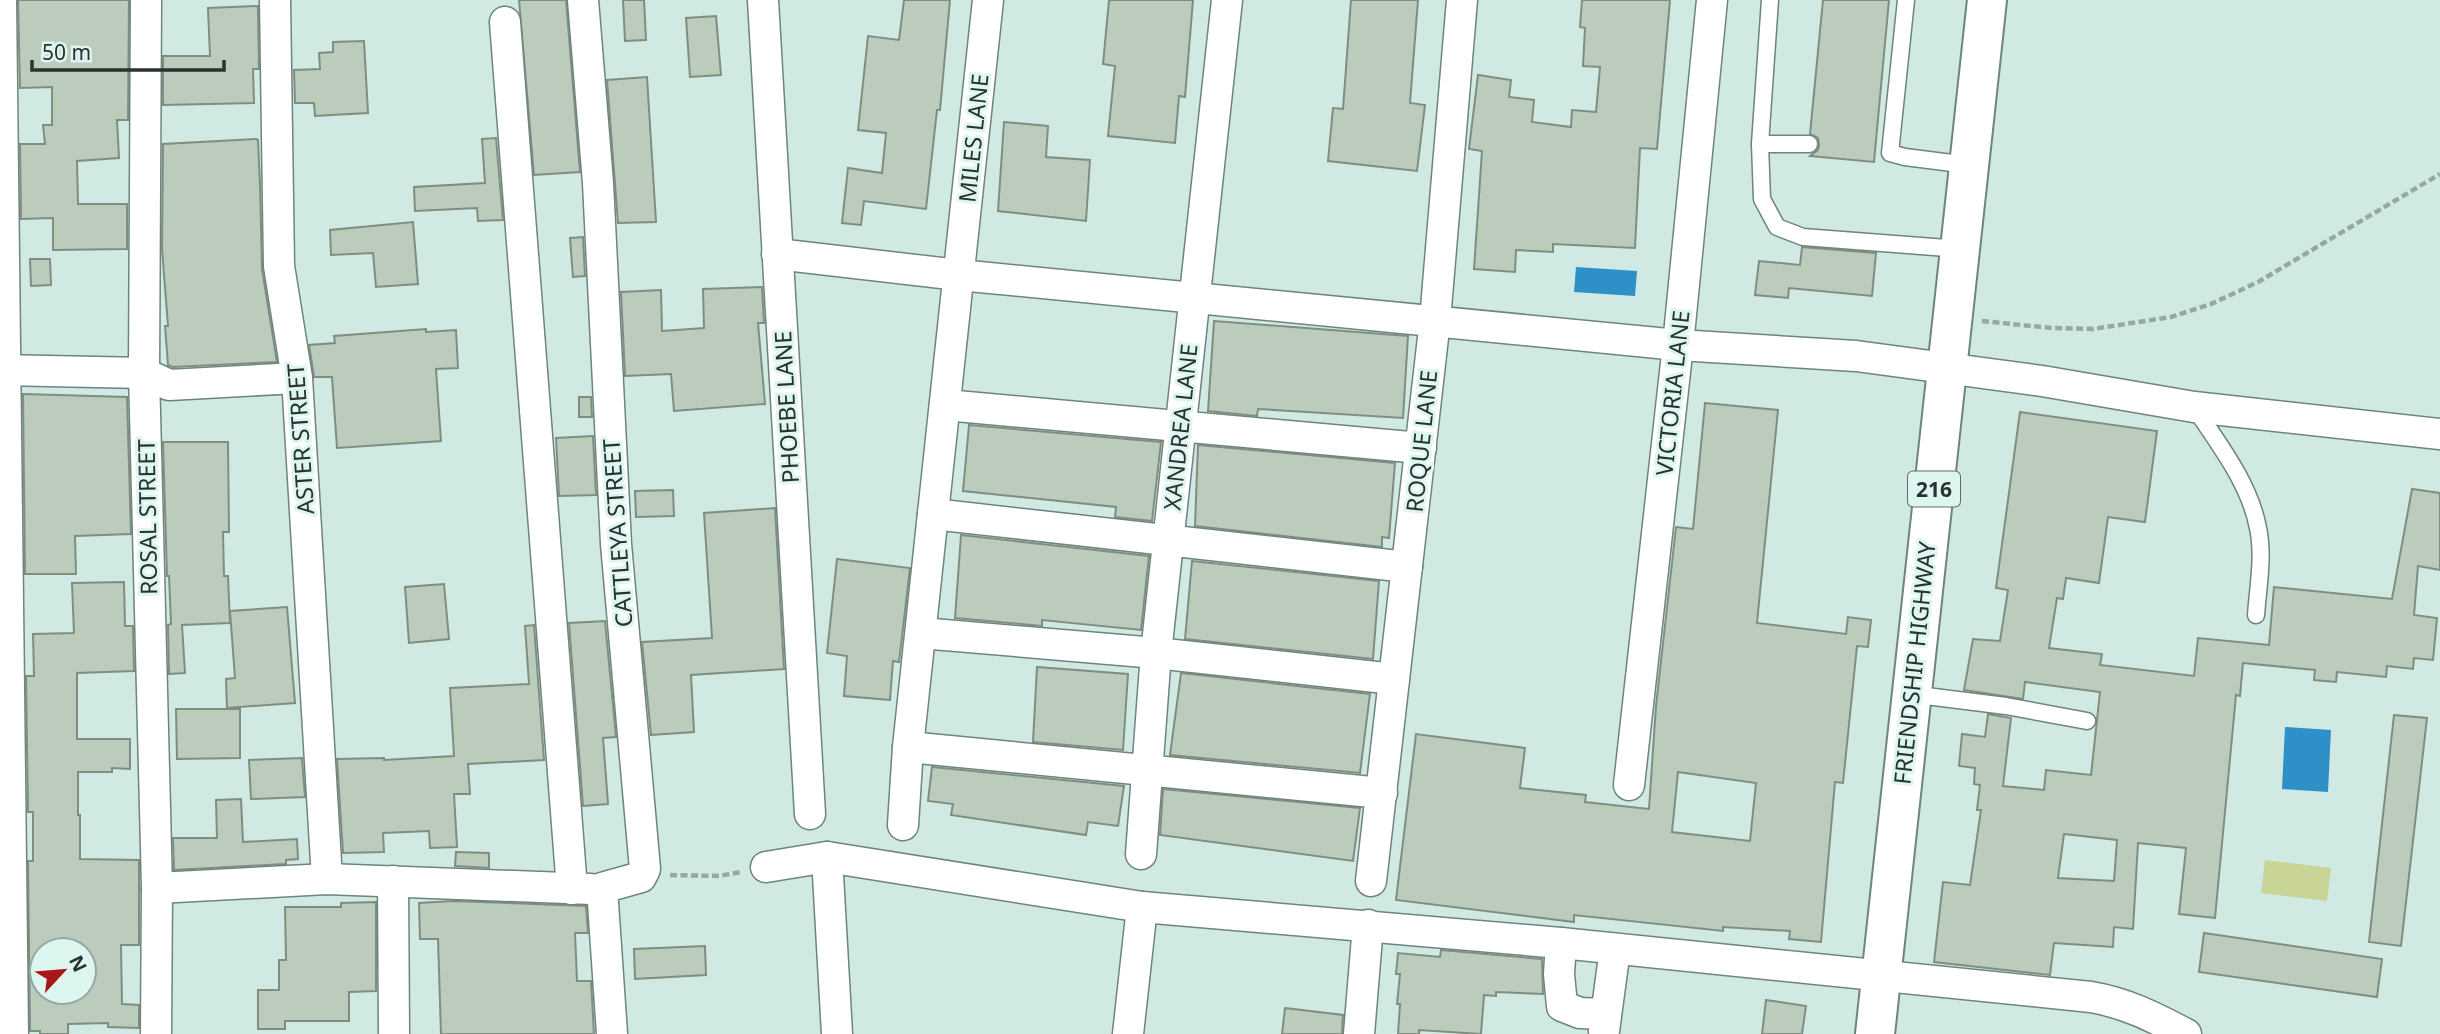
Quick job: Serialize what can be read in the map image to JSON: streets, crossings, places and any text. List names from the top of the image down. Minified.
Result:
{"streets":{"main road":["216","FRIENDSHIP HIGHWAY"],"street":["MILES LANE","VICTORIA LANE","PHOEBE LANE","XANDREA LANE","ASTER STREET","ROQUE LANE","ROSAL STREET","CATTLEYA STREET"]},"scale_bar":"50 m","north":"top right"}
